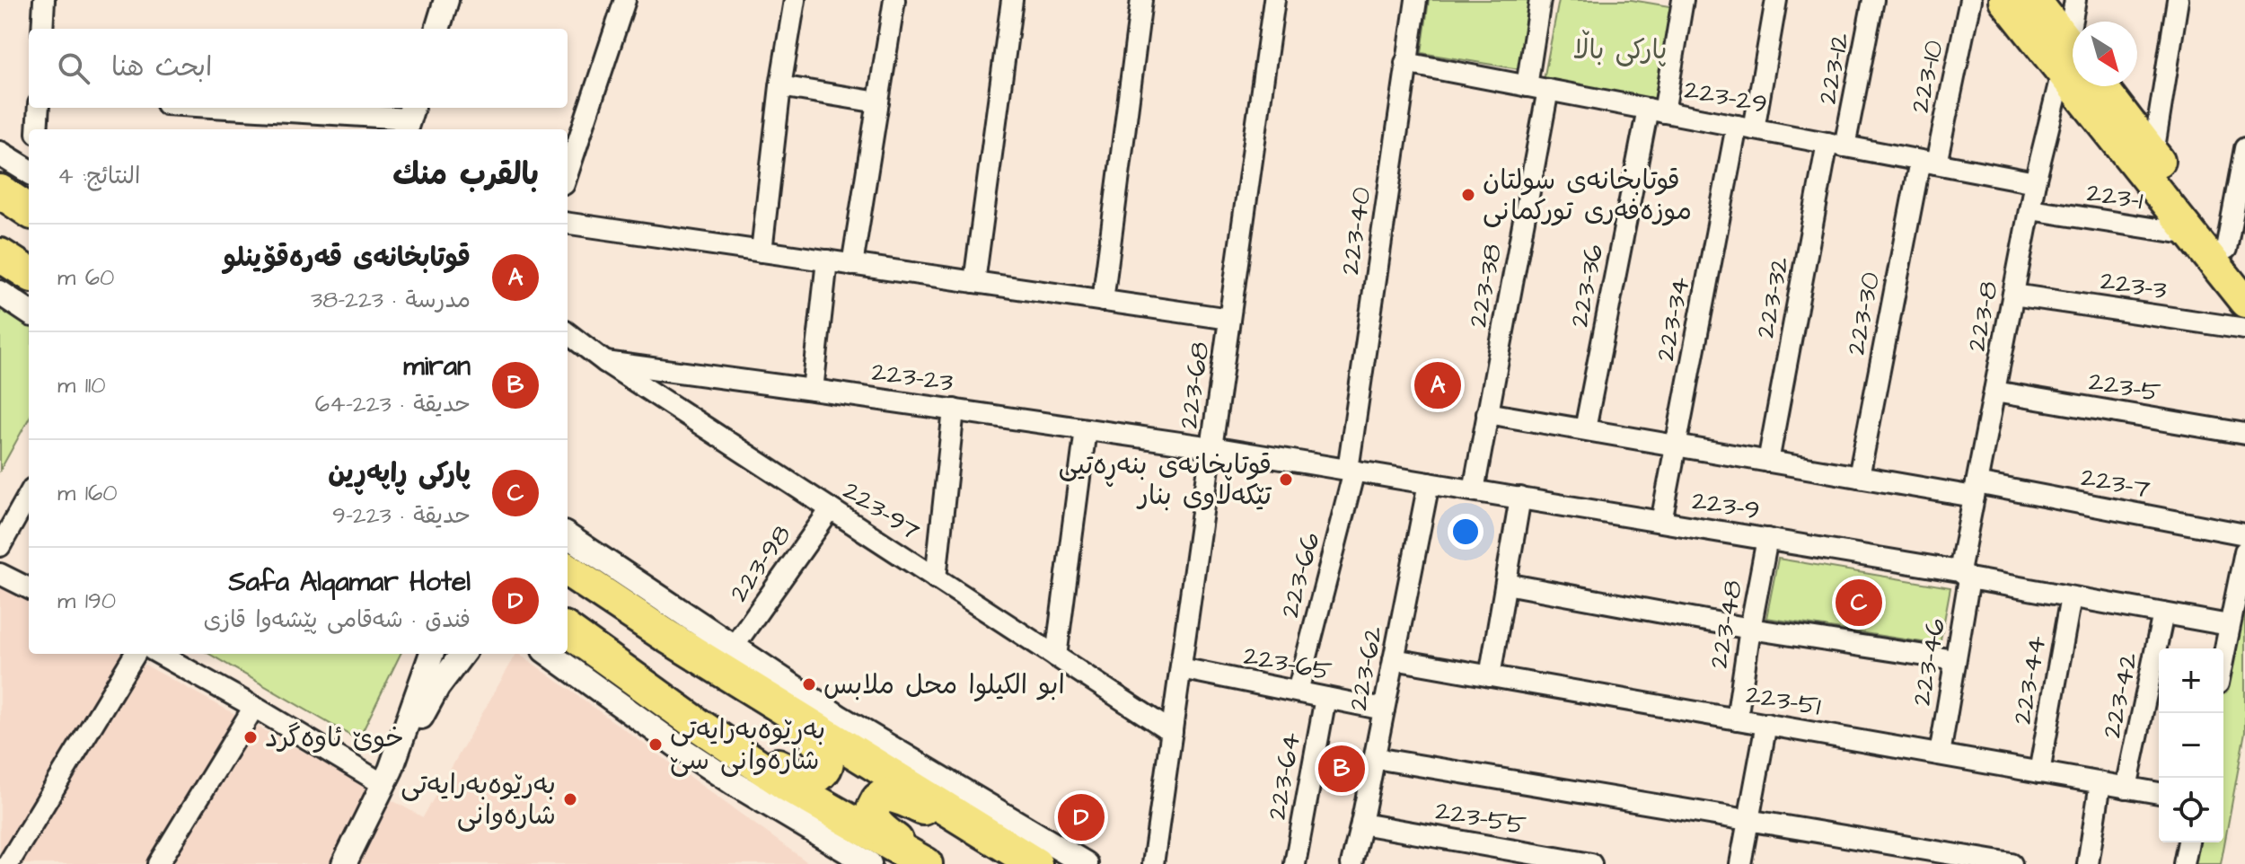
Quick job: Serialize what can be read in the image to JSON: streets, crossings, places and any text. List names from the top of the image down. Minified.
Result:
{"streets":{"street":["223-12","223-10","223-29","223-1","223-40","223-3","223-38","223-36","223-32","223-30","223-8","223-34","223-23","223-68","223-5","223-7","223-9","223-97","223-98","223-66","223-48","223-46","223-65","223-62","223-44","223-42","223-51","223-64","223-55"]},"crossings":[["223-12","223-29"],["223-12","223-32"],["223-10","223-29"],["223-10","223-30"],["223-29","223-40"],["223-29","223-38"],["223-29","223-36"],["223-29","223-32"],["223-29","223-30"],["223-29","223-8"],["223-29","223-34"],["223-1","223-8"],["223-40","223-9"],["223-40","223-66"],["223-3","223-8"],["223-38","223-7"],["223-38","223-9"],["223-36","223-7"],["223-32","223-7"],["223-30","223-7"],["223-8","223-5"],["223-8","223-7"],["223-8","223-9"],["223-8","223-46"],["223-34","223-7"],["223-34","223-9"],["223-23","223-68"],["223-23","223-9"],["223-23","223-97"],["223-68","223-9"],["223-68","223-97"],["223-68","223-65"],["223-9","223-66"],["223-9","223-48"],["223-9","223-46"],["223-9","223-62"],["223-9","223-44"],["223-9","223-42"],["223-97","223-98"],["223-66","223-65"],["223-48","223-51"],["223-46","223-51"],["223-65","223-62"],["223-65","223-64"],["223-62","223-51"],["223-62","223-55"],["223-44","223-51"],["223-42","223-51"]],"parks":["پارکی باڵا"],"places":["قوتابخانەی سولتان موزەفەری تورکمانی","قوتابخانەی بنەڕەتیی تێکەڵاوی بنار","ابو الكيلوا محل ملابس","خوێ ئاوەگرد","بەڕێوەبەرایەتی شارەوانی سێ","بەرێوەبەرایەتی شارەوانی"],"north":"bottom right","page":{"search":"ابحث هنا","heading":["بالقرب منك","النتائج: 4"],"list":[{"mark":"A","name":"قوتابخانەی قەرەقۆینلو","note":"مدرسة · 223-38","value":"60 m"},{"mark":"B","name":"miran","note":"حديقة · 223-64","value":"110 m"},{"mark":"C","name":"پارکی ڕاپەڕین","note":"حديقة · 223-9","value":"160 m"},{"mark":"D","name":"Safa Alqamar Hotel","note":"فندق · شەقامی پێشەوا قازی","value":"190 m"}],"pins":["A","C","B","D"],"map_buttons":["+","−"]}}
